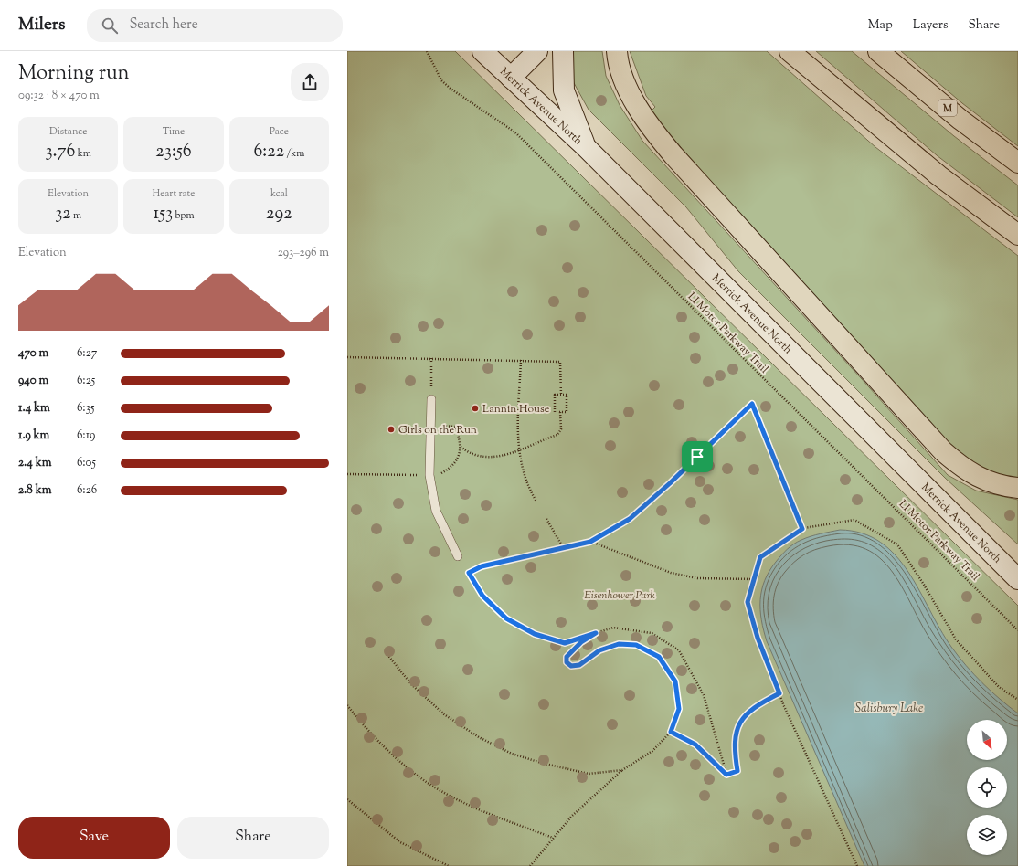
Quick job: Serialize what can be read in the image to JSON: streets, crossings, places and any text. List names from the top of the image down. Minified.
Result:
{"streets":{"highway":["M"],"main road":["Merrick Avenue North"],"path":["LI Motor Parkway Trail"]},"water":["Salisbury Lake"],"parks":["Eisenhower Park"],"places":["Lannin House","Girls on the Run"],"north":"bottom right","page":{"header":"Milers","search":"Search here","nav":["Map","Layers","Share"],"heading":["Morning run","09:32 · 8 × 470 m"],"stats":[["Distance","3.76 km"],["Time","23:56"],["Pace","6:22 /km"],["Elevation","32 m"],["Heart rate","153 bpm"],["kcal","292"]],"chart":["Elevation","293–296 m"],"list":[{"name":"470 m","note":"6:27"},{"name":"940 m","note":"6:25"},{"name":"1.4 km","note":"6:35"},{"name":"1.9 km","note":"6:19"},{"name":"2.4 km","note":"6:05"},{"name":"2.8 km","note":"6:26"}],"buttons":["Save","Share"]}}
